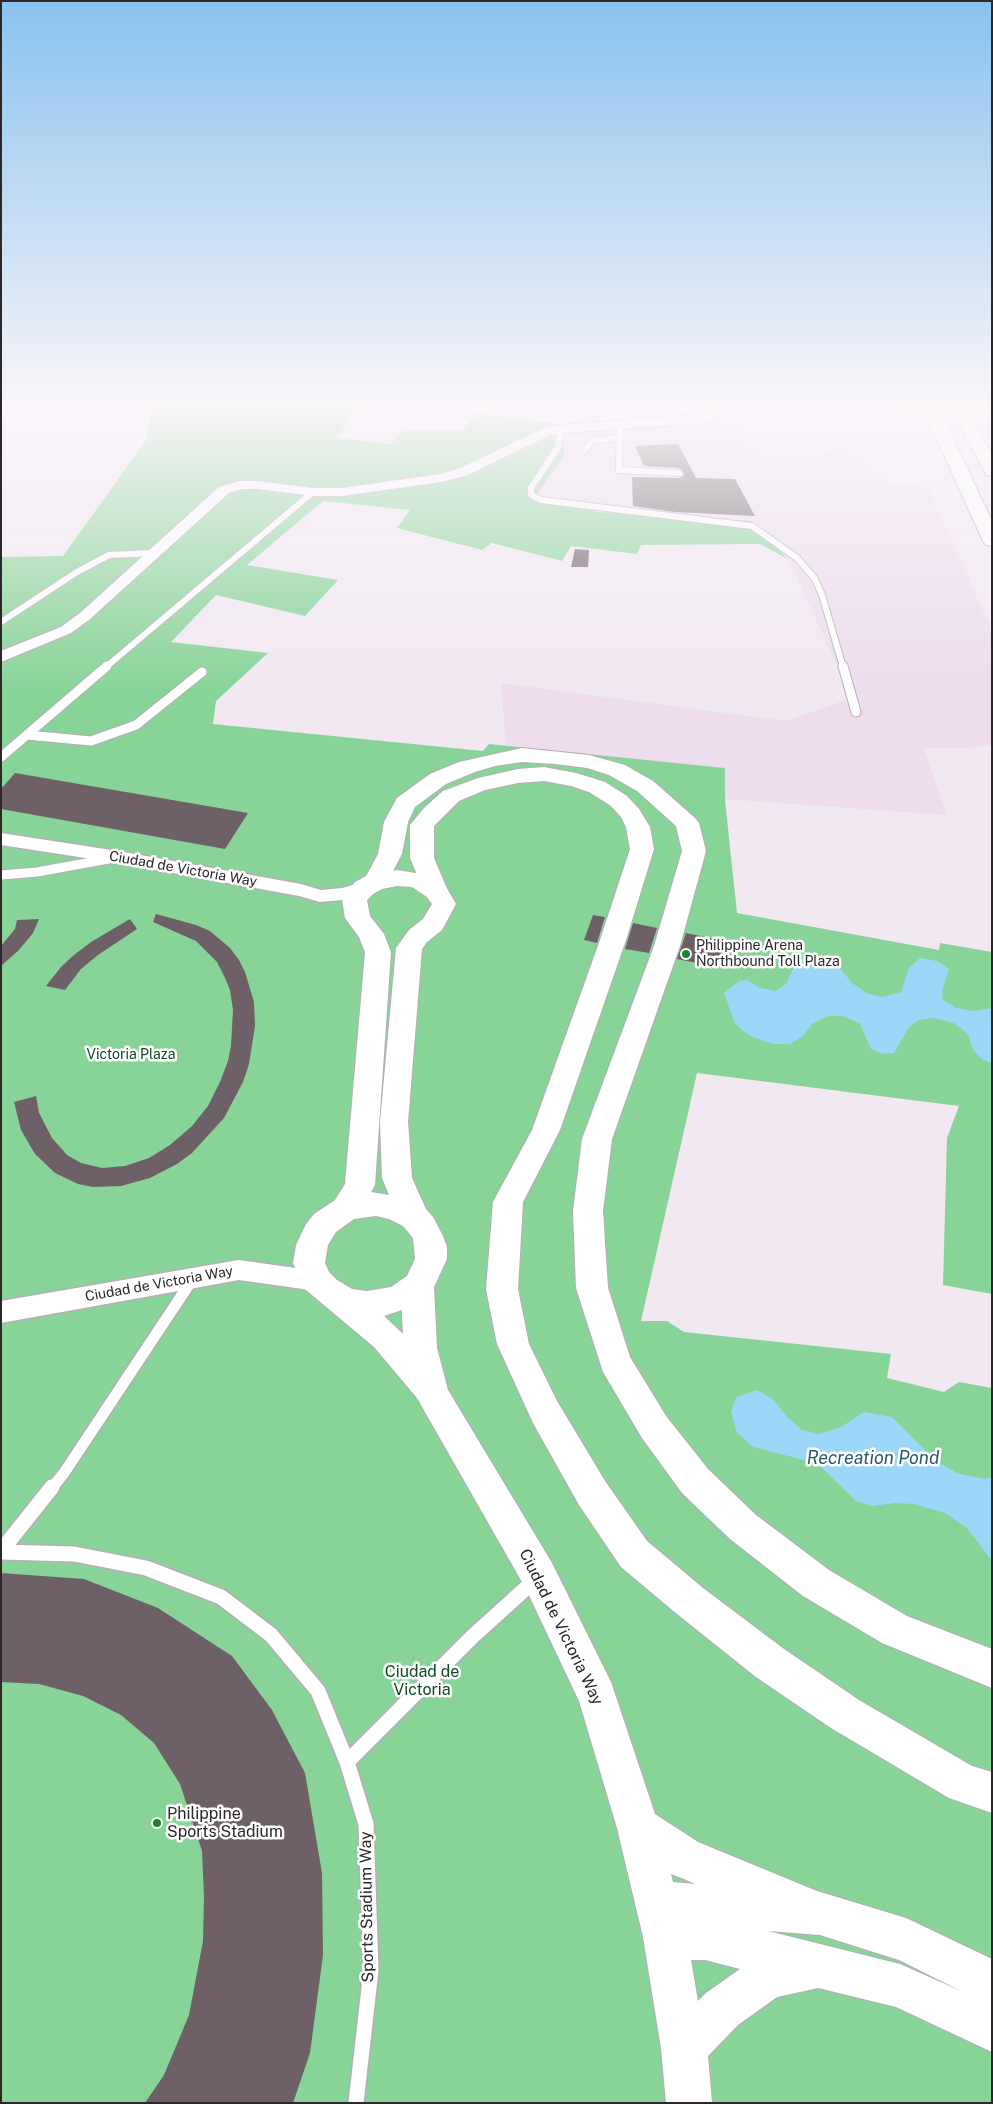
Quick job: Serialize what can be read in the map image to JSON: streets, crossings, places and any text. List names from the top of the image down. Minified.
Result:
{"streets":{"main road":["Ciudad de Victoria Way"],"lane":["Sports Stadium Way"]},"water":["Recreation Pond"],"parks":["Victoria Plaza","Ciudad de Victoria"],"places":["Philippine Arena Northbound Toll Plaza","Philippine Sports Stadium"]}
